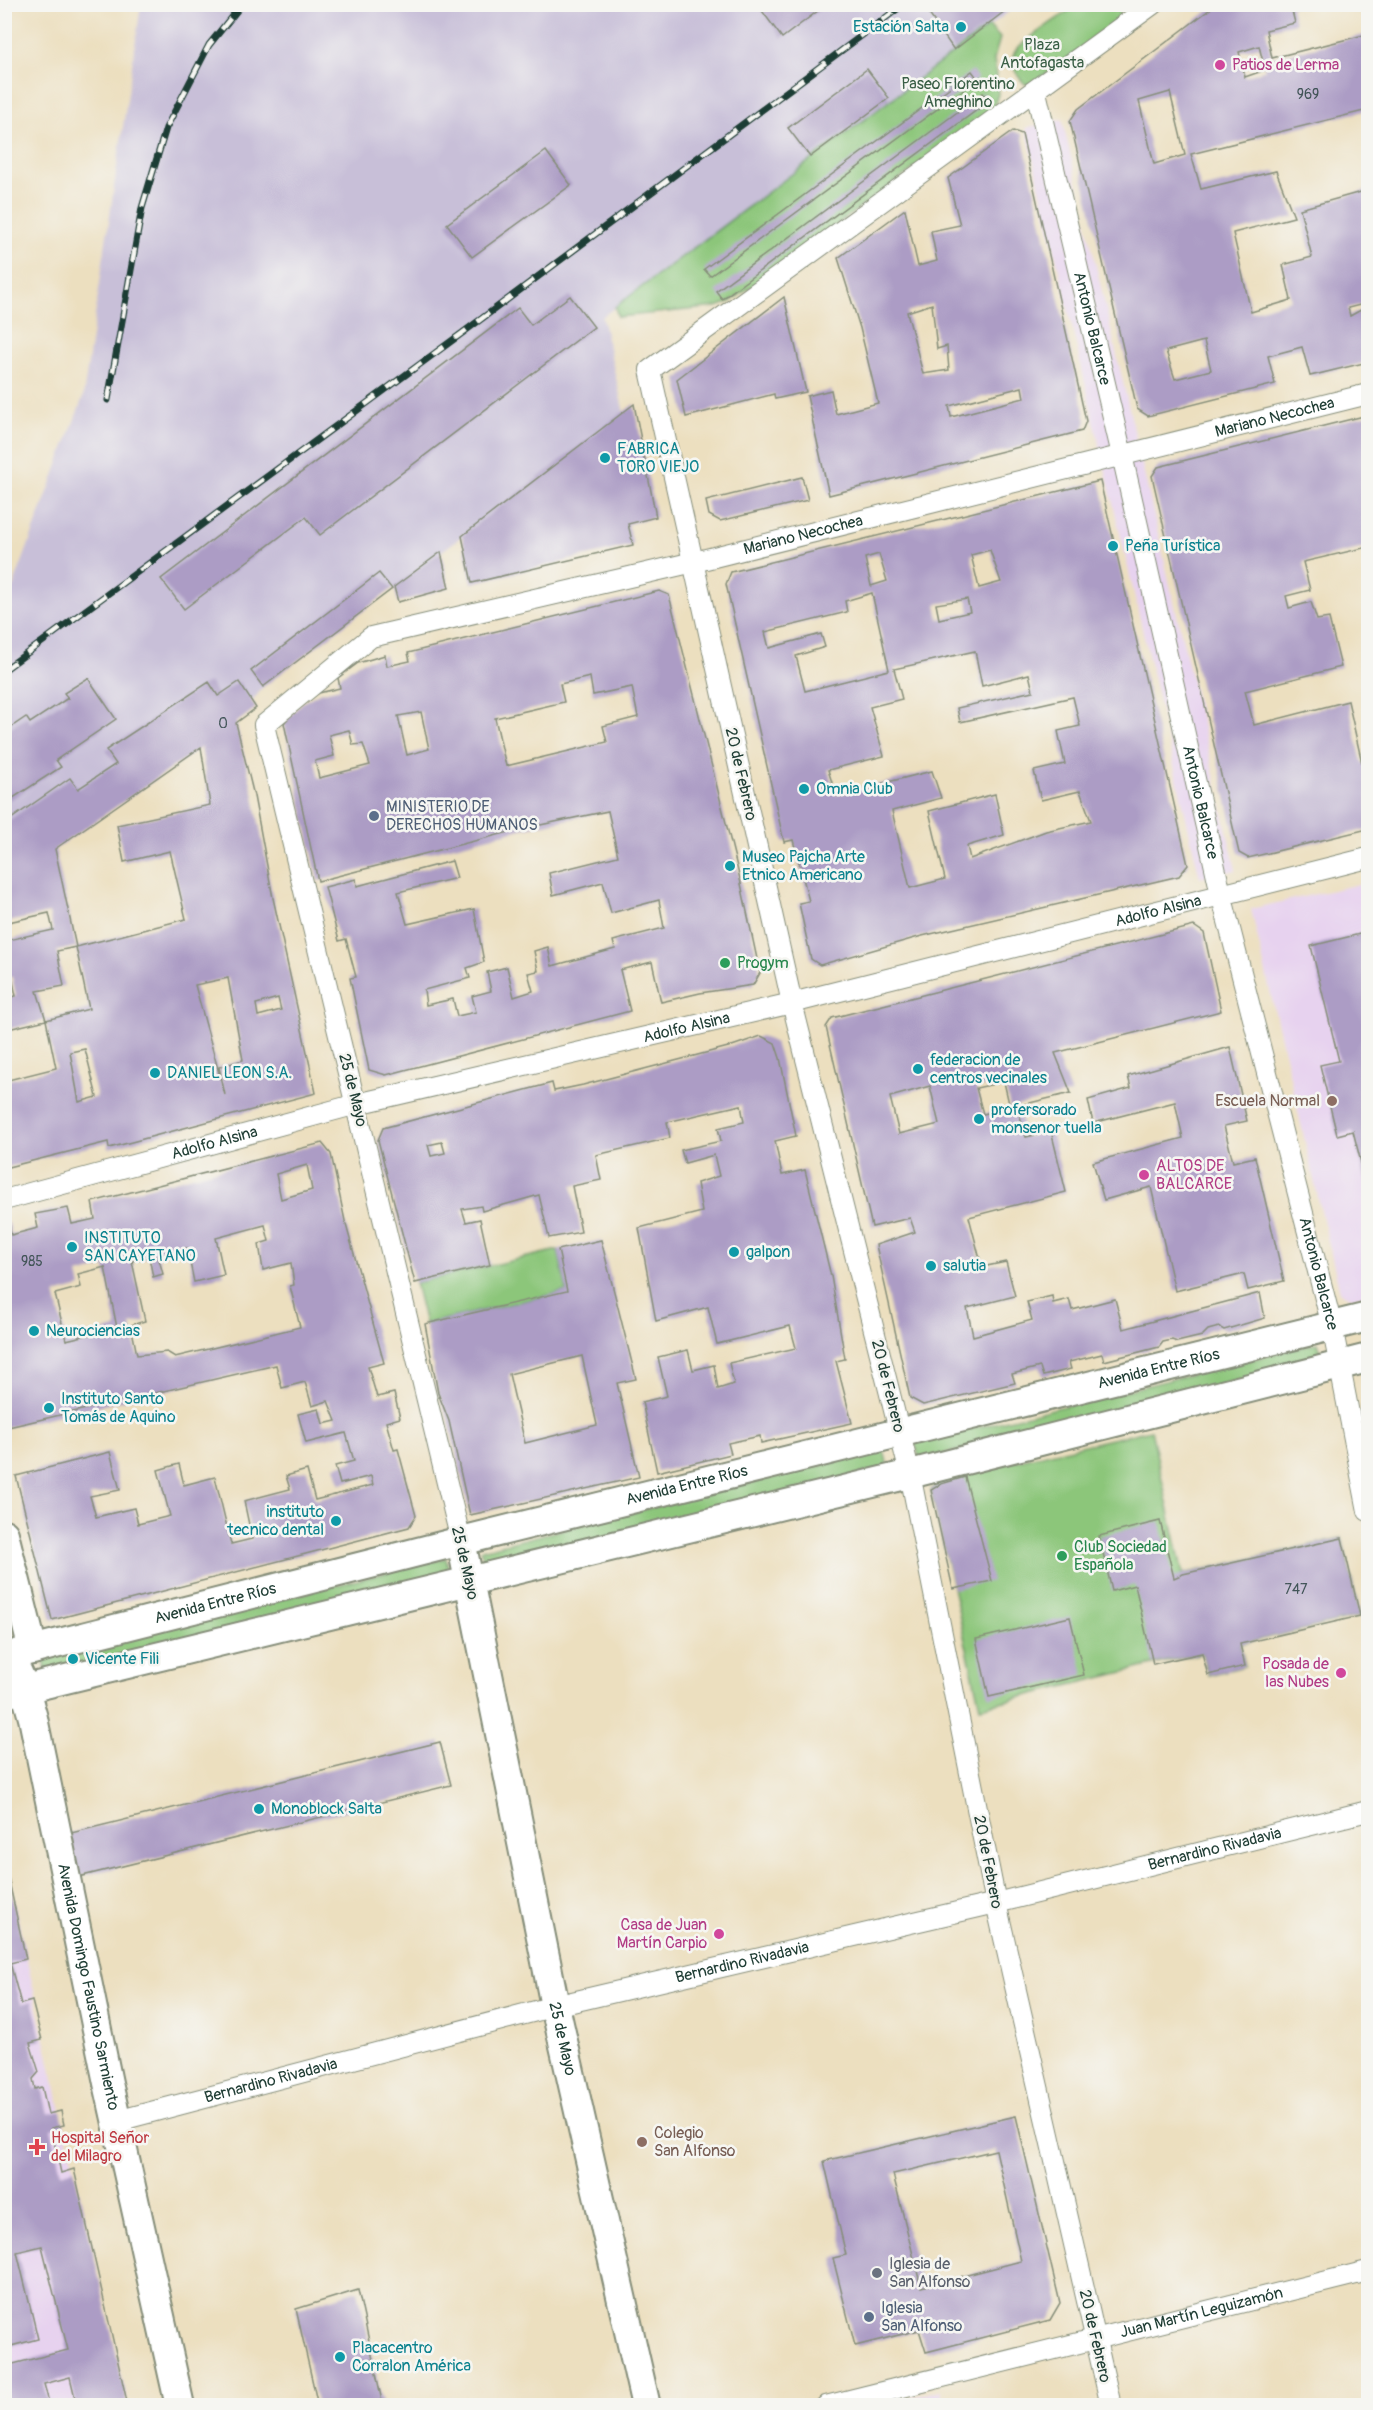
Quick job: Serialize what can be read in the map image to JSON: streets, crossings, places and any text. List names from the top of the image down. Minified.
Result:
{"streets":{"main road":["25 de Mayo","Avenida Entre Ríos","Avenida Domingo Faustino Sarmiento"],"street":["Antonio Balcarce","Mariano Necochea","20 de Febrero","Adolfo Alsina","Bernardino Rivadavia","Juan Martín Leguizamón"]},"crossings":[["Antonio Balcarce","Mariano Necochea"],["Antonio Balcarce","20 de Febrero"],["Antonio Balcarce","Adolfo Alsina"],["Antonio Balcarce","Avenida Entre Ríos"],["Mariano Necochea","20 de Febrero"],["Mariano Necochea","25 de Mayo"],["20 de Febrero","Adolfo Alsina"],["20 de Febrero","Avenida Entre Ríos"],["20 de Febrero","Bernardino Rivadavia"],["20 de Febrero","Juan Martín Leguizamón"],["Adolfo Alsina","25 de Mayo"],["25 de Mayo","Avenida Entre Ríos"],["25 de Mayo","Bernardino Rivadavia"],["Avenida Entre Ríos","Avenida Domingo Faustino Sarmiento"],["Bernardino Rivadavia","Avenida Domingo Faustino Sarmiento"]],"parks":["Plaza Antofagasta","Paseo Florentino Ameghino"],"places":{"other":["Estación Salta","Patios de Lerma","FABRICA TORO VIEJO","Peña Turística","Omnia Club","MINISTERIO DE DERECHOS HUMANOS","Museo Pajcha Arte Etnico Americano","Progym","federacion de centros vecinales","DANIEL LEON S.A.","Escuela Normal","profersorado monsenor tuella","ALTOS DE BALCARCE","INSTITUTO SAN CAYETANO","galpon","salutia","Neurociencias","Instituto Santo Tomás de Aquino","instituto tecnico dental","Club Sociedad Española","Vicente Fili","Posada de las Nubes","Monoblock Salta","Casa de Juan Martín Carpio","Colegio San Alfonso","Iglesia de San Alfonso","Iglesia San Alfonso","Placacentro Corralon América"],"health":["Hospital Señor del Milagro"]},"house_numbers":["969","0","985","747"]}
